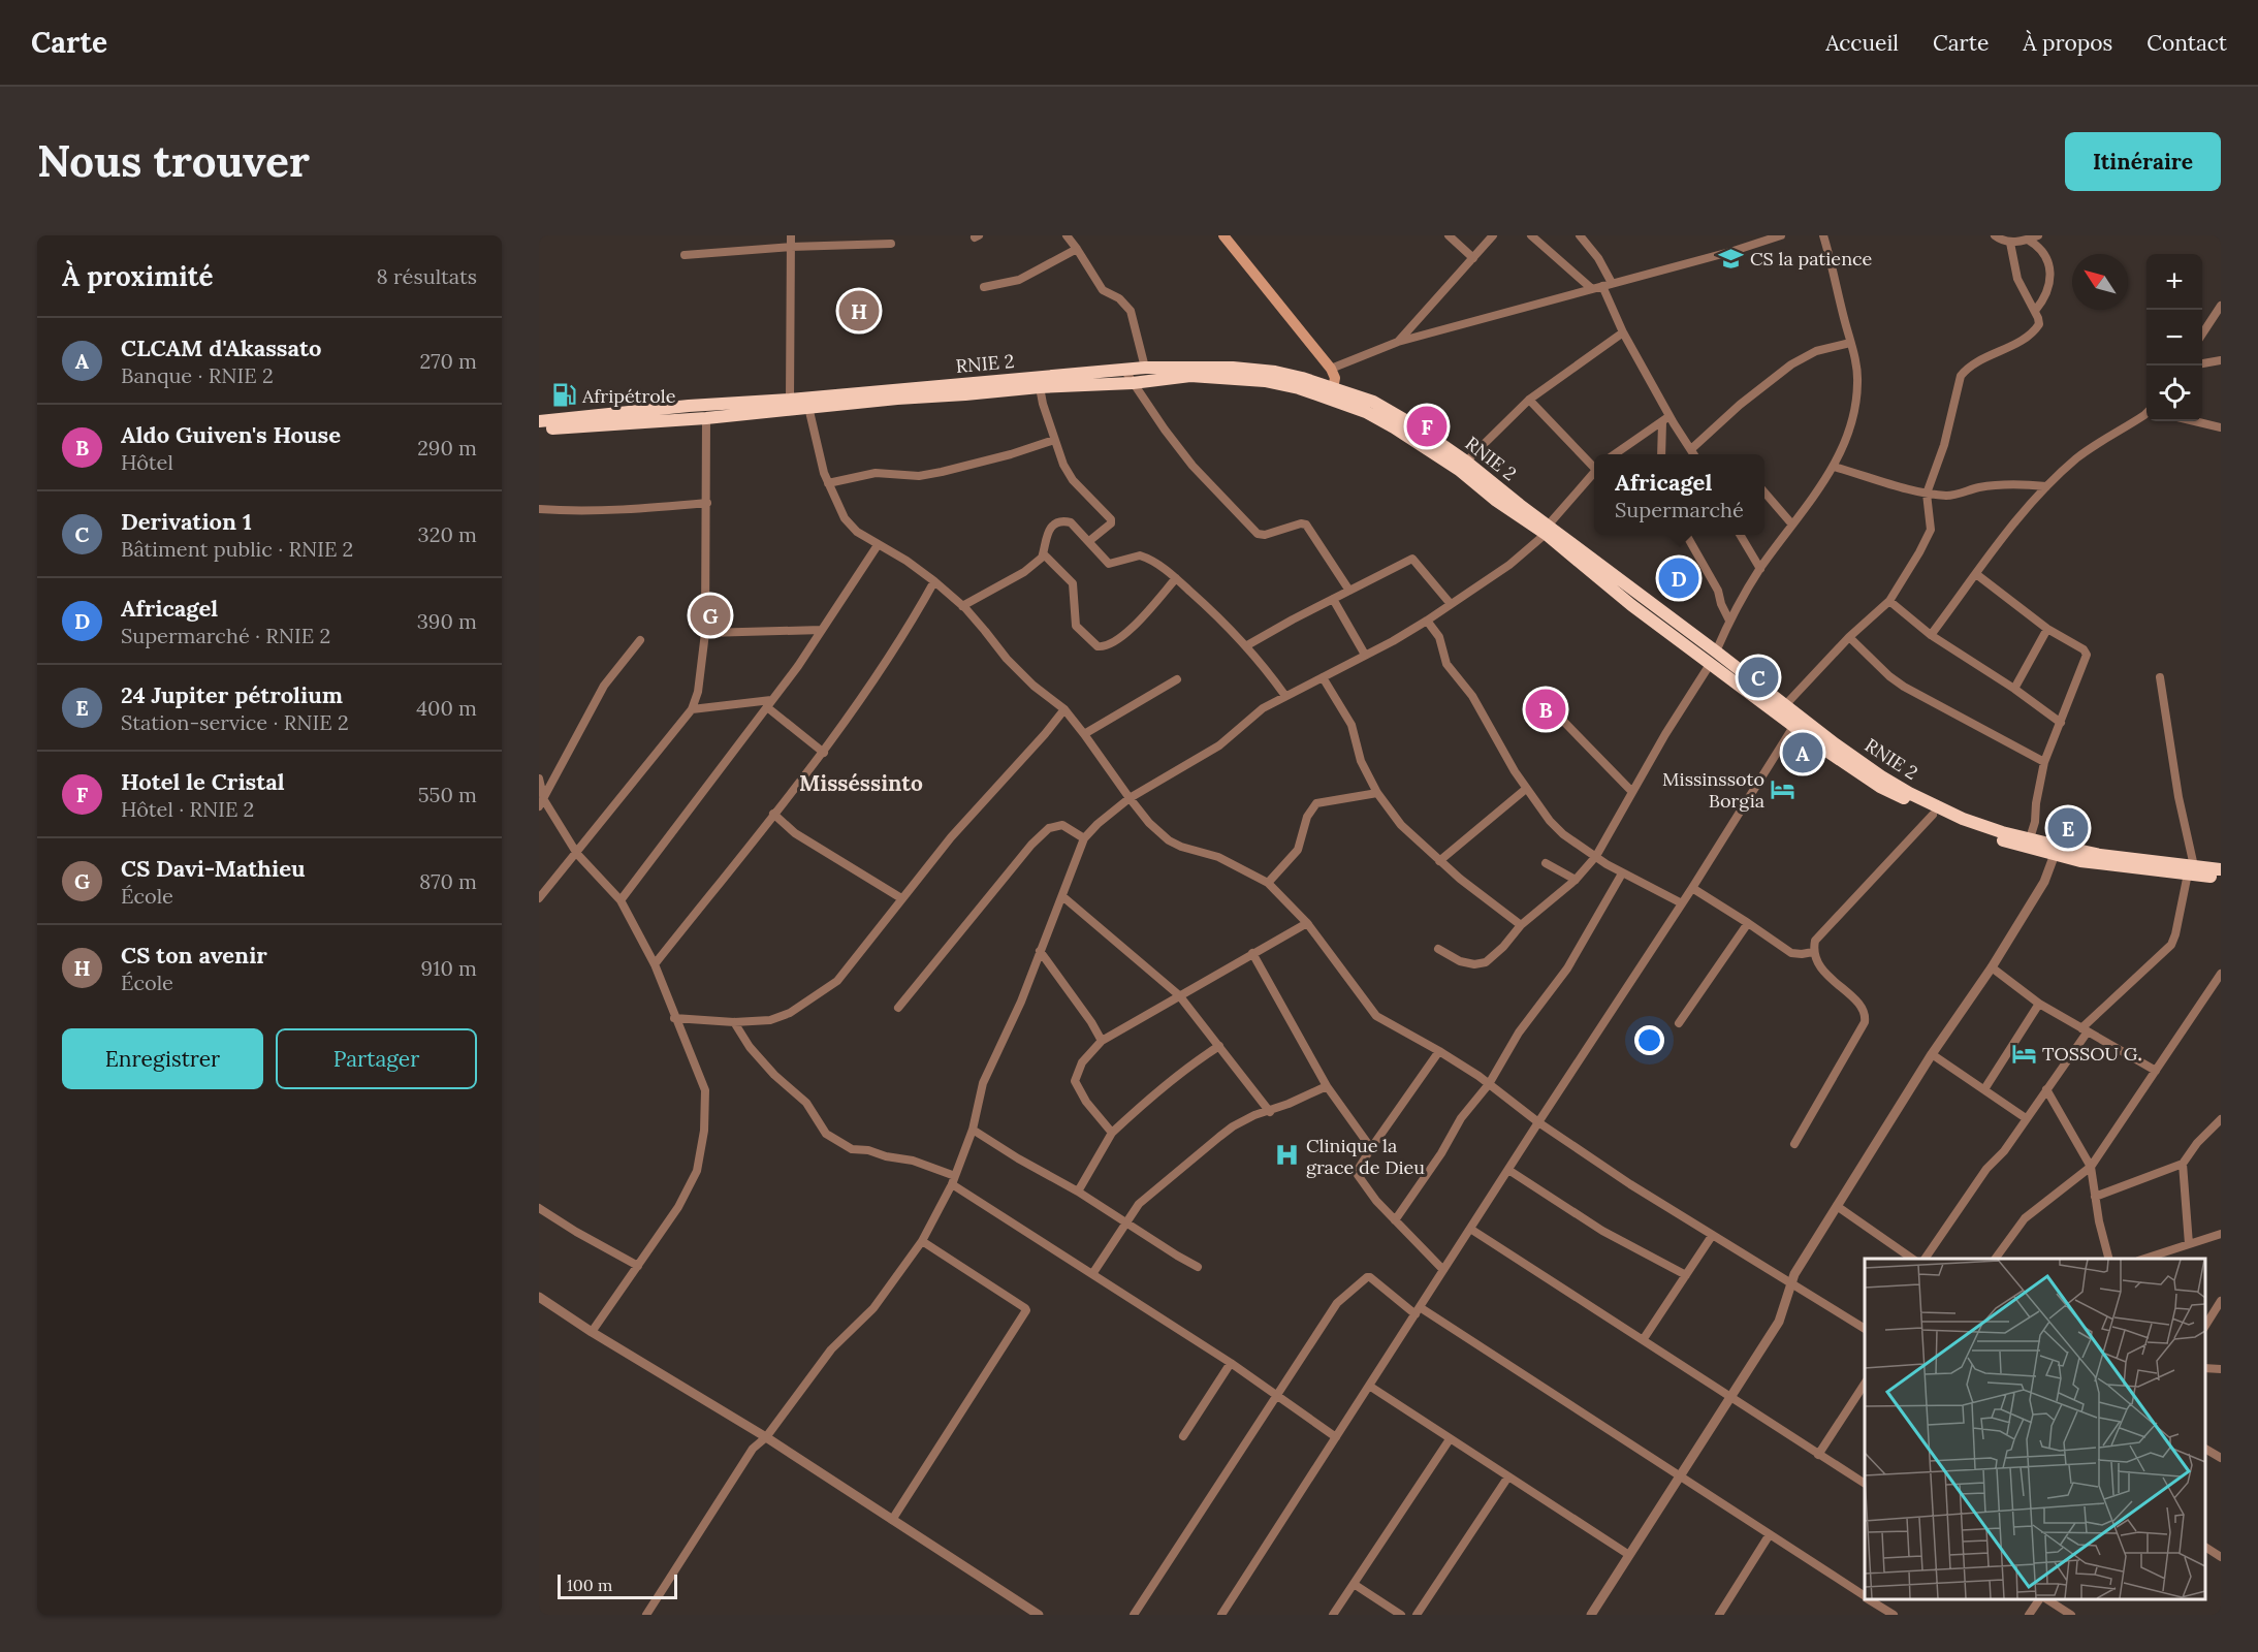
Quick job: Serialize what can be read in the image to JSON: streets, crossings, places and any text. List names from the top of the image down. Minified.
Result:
{"streets":{"highway":["RNIE 2"]},"districts":["Misséssinto"],"places":{"school or university":["CS la patience"],"fuel station":["Afripétrole"],"hotel":["Missinssoto Borgia","TOSSOU G."],"hospital":["Clinique la grace de Dieu"]},"scale_bar":"100 m","north":"top left","page":{"header":"Carte","nav":["Accueil","Carte","À propos","Contact"],"buttons":["Itinéraire",["Enregistrer","Partager"]],"title":"Nous trouver","heading":["À proximité","8 résultats"],"map_buttons":["+","−"],"pins":["H","F","D","G","C","B","A","E"],"list":[{"mark":"A","name":"CLCAM d'Akassato","note":"Banque · RNIE 2","value":"270 m"},{"mark":"B","name":"Aldo Guiven's House","note":"Hôtel","value":"290 m"},{"mark":"C","name":"Derivation 1","note":"Bâtiment public · RNIE 2","value":"320 m"},{"mark":"D","name":"Africagel","note":"Supermarché · RNIE 2","value":"390 m"},{"mark":"E","name":"24 Jupiter pétrolium","note":"Station-service · RNIE 2","value":"400 m"},{"mark":"F","name":"Hotel le Cristal","note":"Hôtel · RNIE 2","value":"550 m"},{"mark":"G","name":"CS Davi-Mathieu","note":"École","value":"870 m"},{"mark":"H","name":"CS ton avenir","note":"École","value":"910 m"}],"popup":["Africagel","Supermarché"],"scale":"100 m"}}
